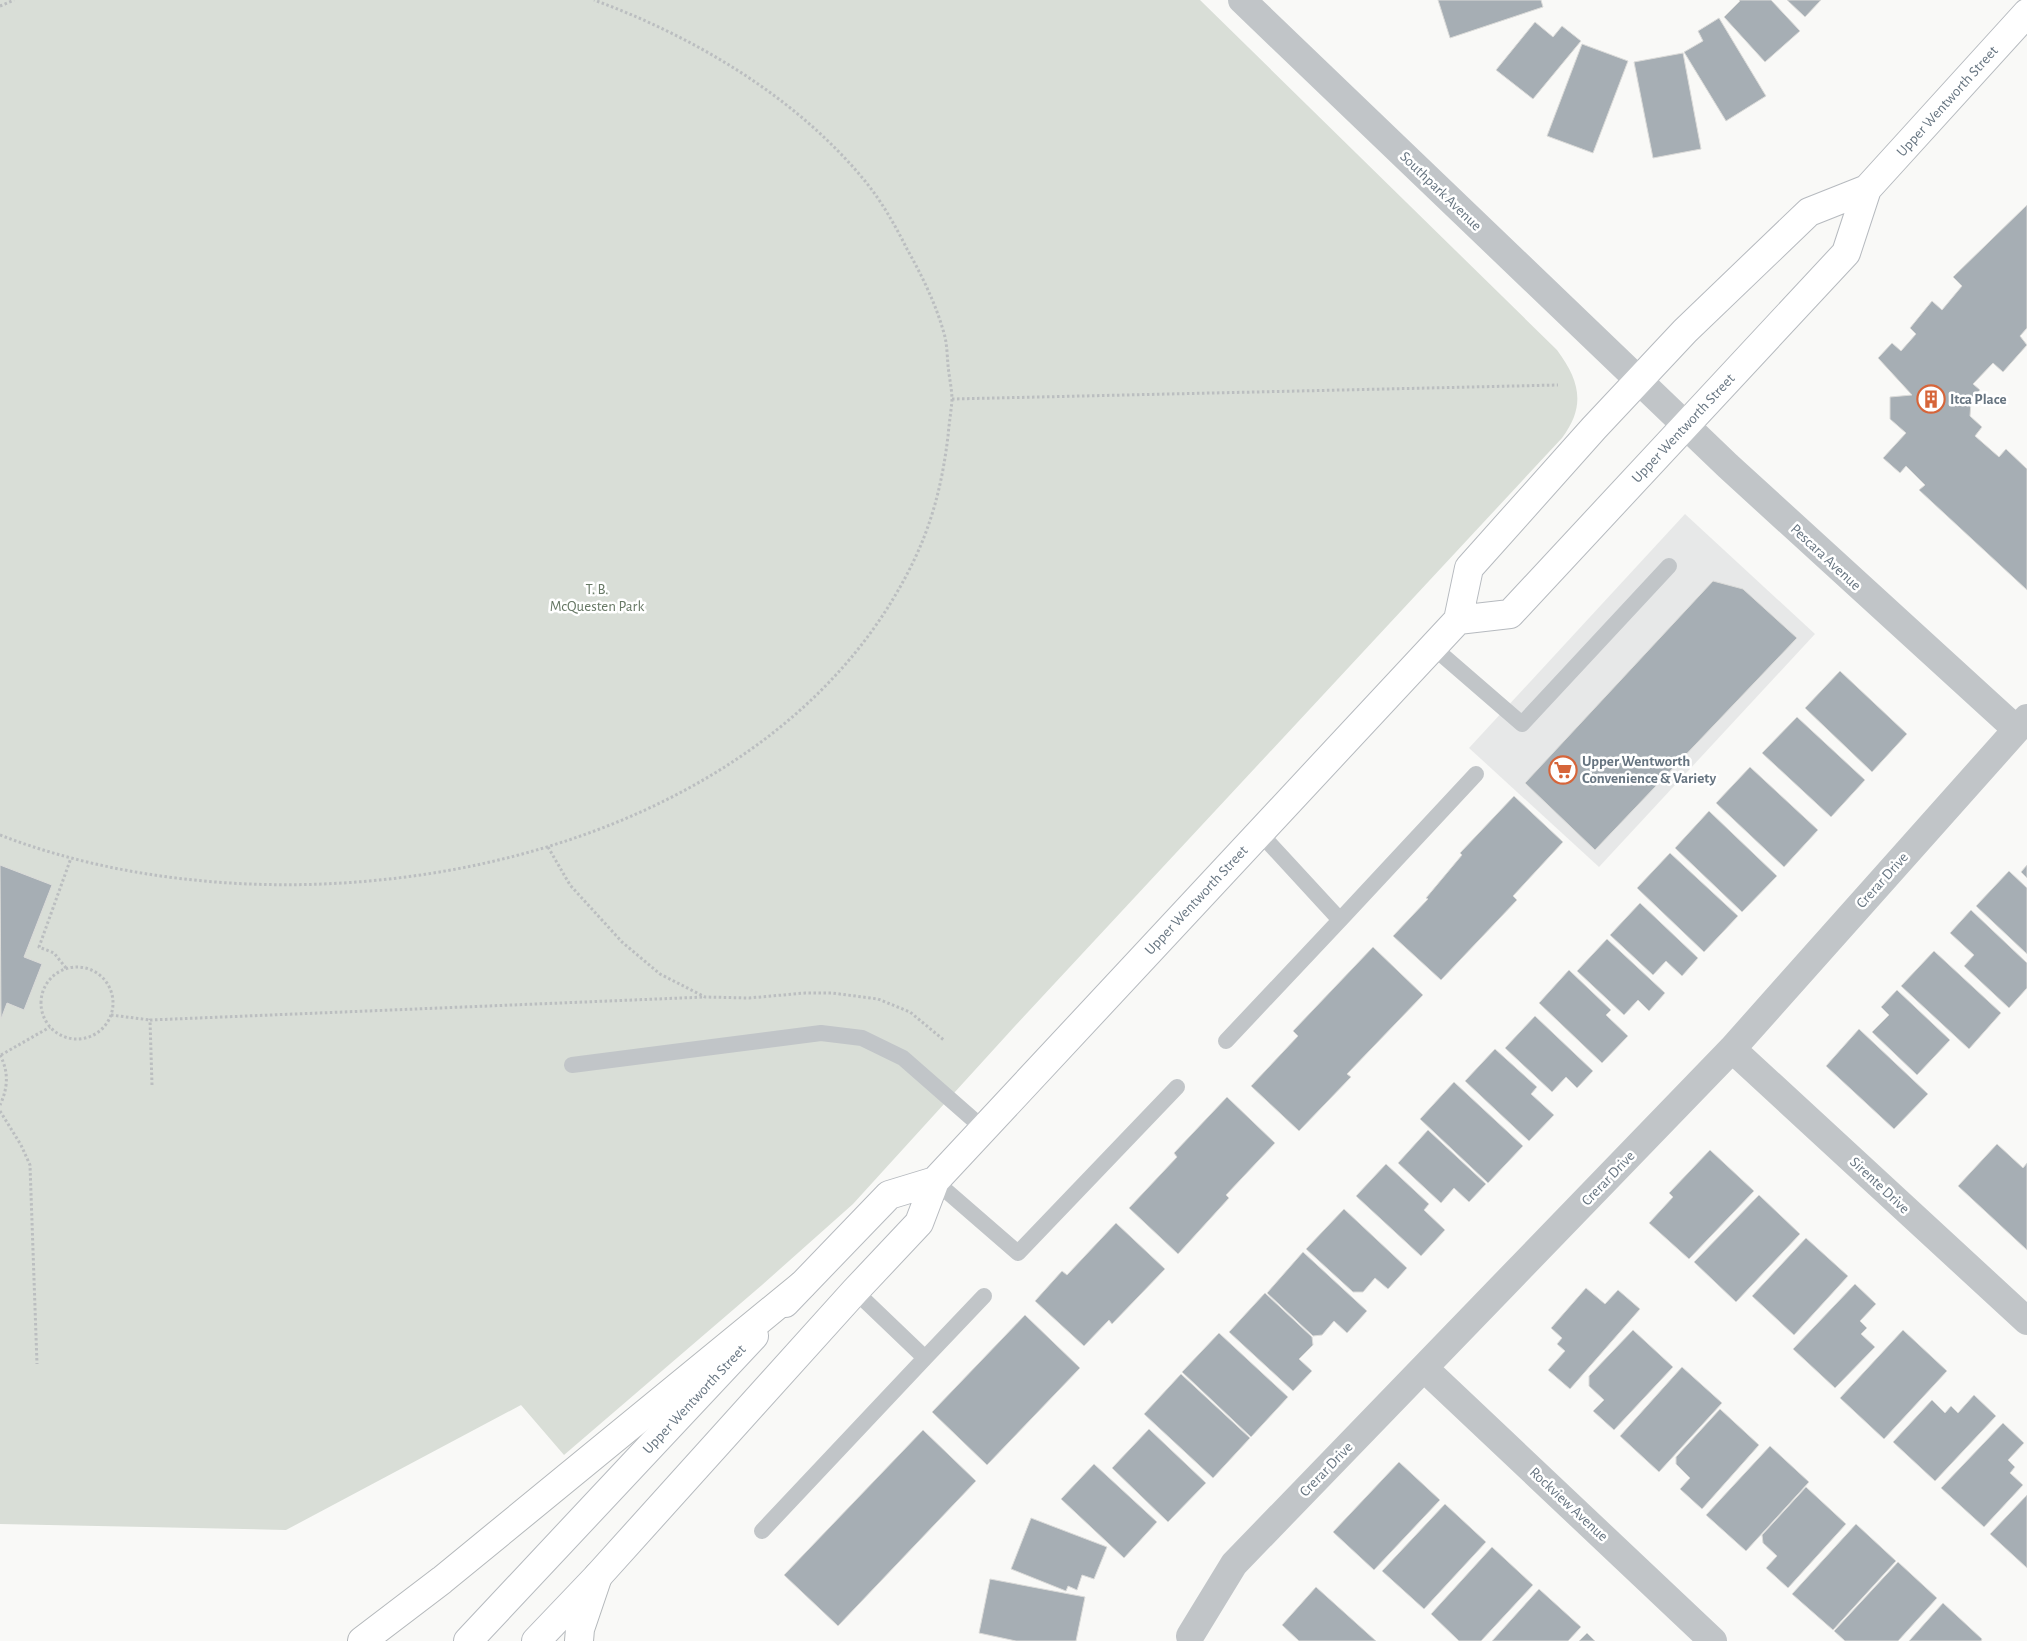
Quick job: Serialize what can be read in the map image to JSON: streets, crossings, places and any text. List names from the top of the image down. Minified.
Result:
{"streets":{"main road":["Upper Wentworth Street"],"street":["Southpark Avenue","Pescara Avenue","Crerar Drive","Sirente Drive","Rockview Avenue"]},"crossings":[["Upper Wentworth Street","Southpark Avenue"],["Upper Wentworth Street","Pescara Avenue"],["Southpark Avenue","Pescara Avenue"],["Pescara Avenue","Crerar Drive"],["Crerar Drive","Sirente Drive"],["Crerar Drive","Rockview Avenue"]],"parks":["T. B. McQuesten Park"],"places":{"building":["Itca Place"],"supermarket":["Upper Wentworth Convenience & Variety"]}}
